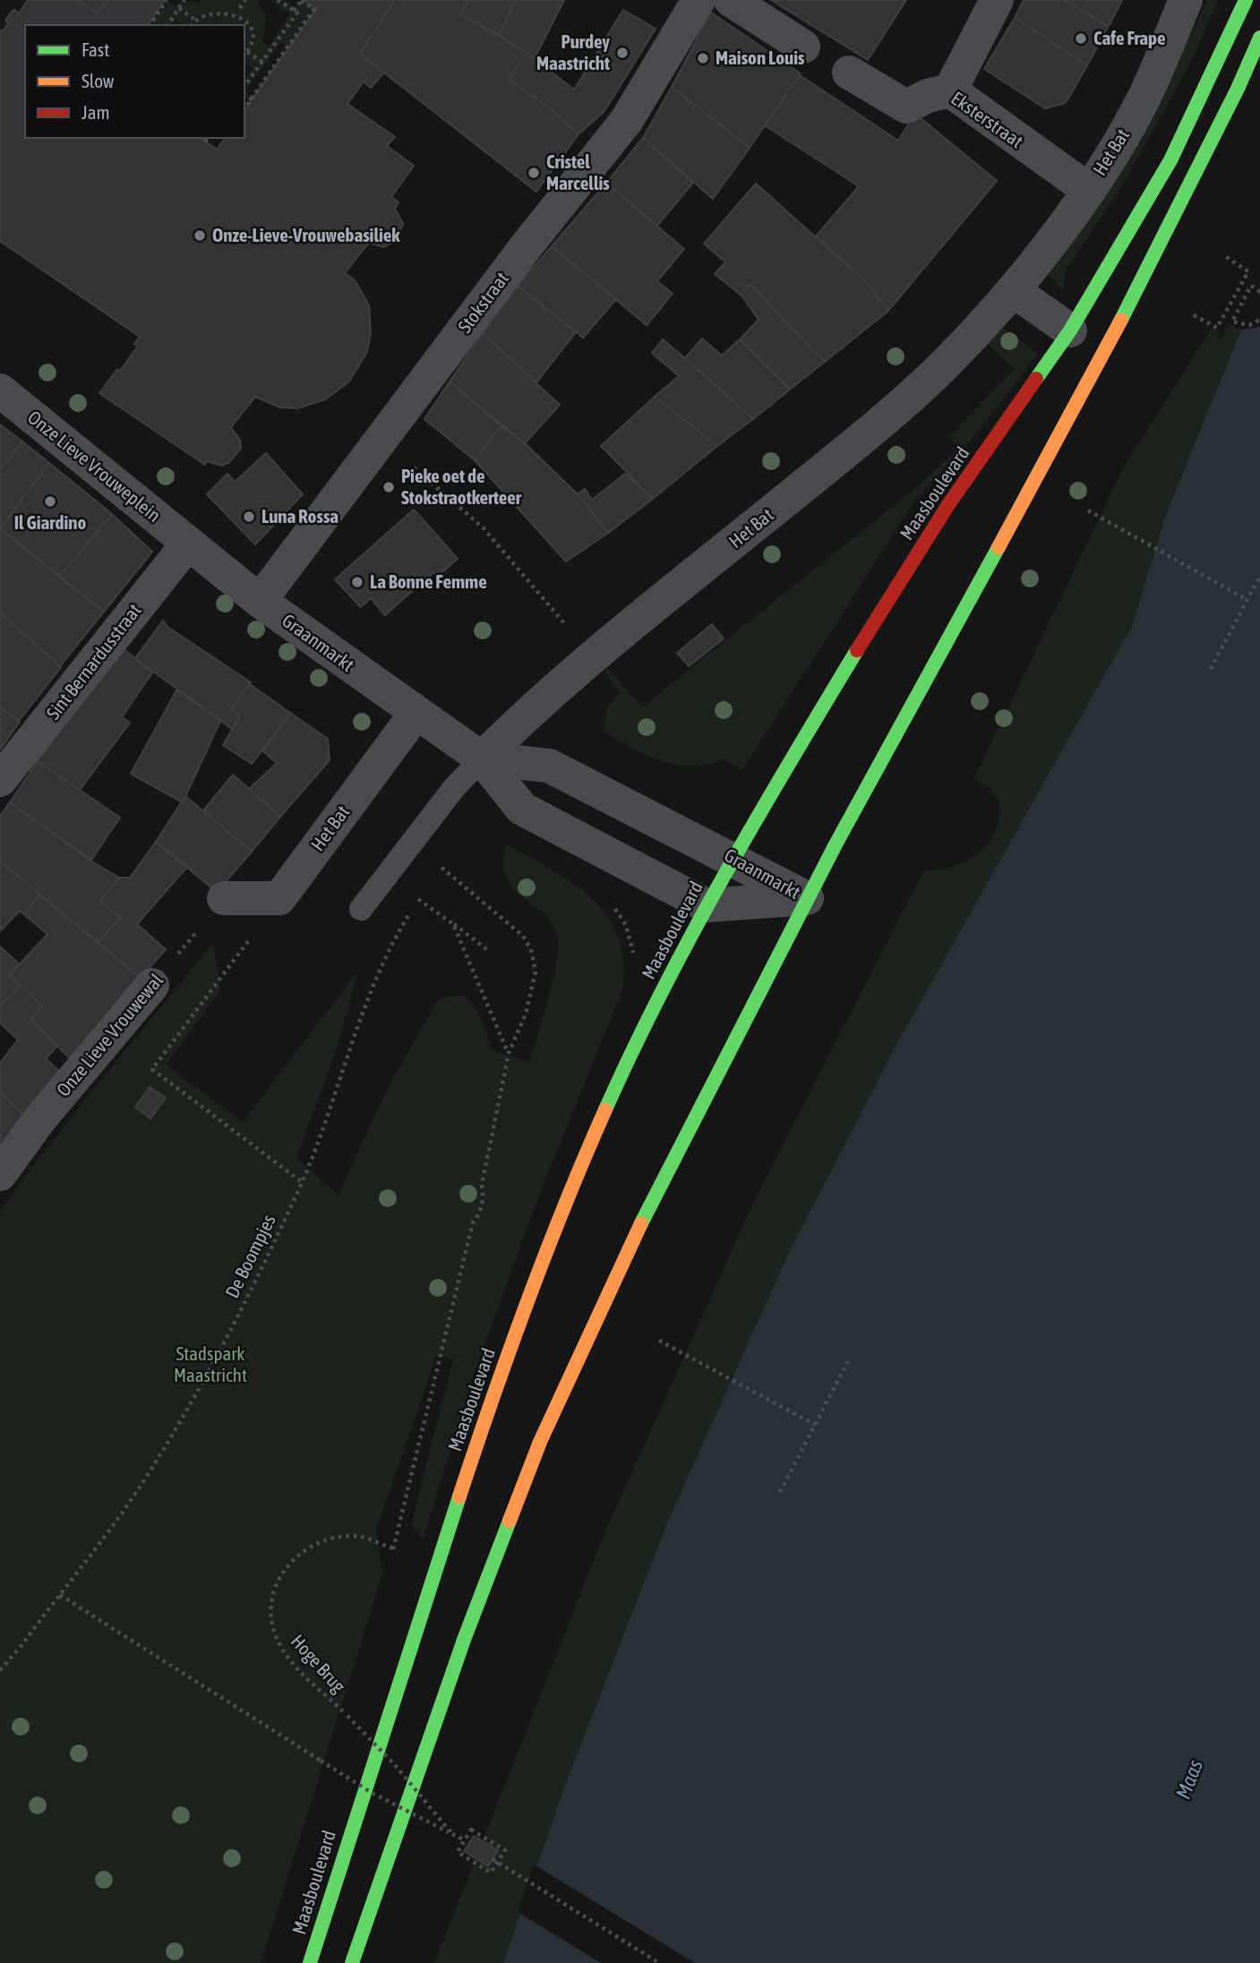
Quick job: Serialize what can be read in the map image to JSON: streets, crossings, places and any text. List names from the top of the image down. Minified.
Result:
{"streets":{"main road":["Maasboulevard"],"street":["Eksterstraat","Het Bat","Stokstraat","Onze Lieve Vrouweplein","Graanmarkt","Sint Bernardusstraat","Onze Lieve Vrouwewal"],"path":["De Boompjes","Hoge Brug"]},"crossings":[["Eksterstraat","Het Bat"],["Het Bat","Graanmarkt"],["Stokstraat","Graanmarkt"],["Onze Lieve Vrouweplein","Graanmarkt"],["Onze Lieve Vrouweplein","Sint Bernardusstraat"],["Maasboulevard","Graanmarkt"],["Graanmarkt","Sint Bernardusstraat"],["De Boompjes","Hoge Brug"]],"water":["Maas"],"parks":["Stadspark Maastricht"],"places":["Cafe Frape","Purdey Maastricht","Maison Louis","Cristel Marcellis","Onze-Lieve-Vrouwebasiliek","Pieke oet de Stokstraotkerteer","Il Giardino","Luna Rossa","La Bonne Femme"],"legend":["Fast","Slow","Jam"]}
